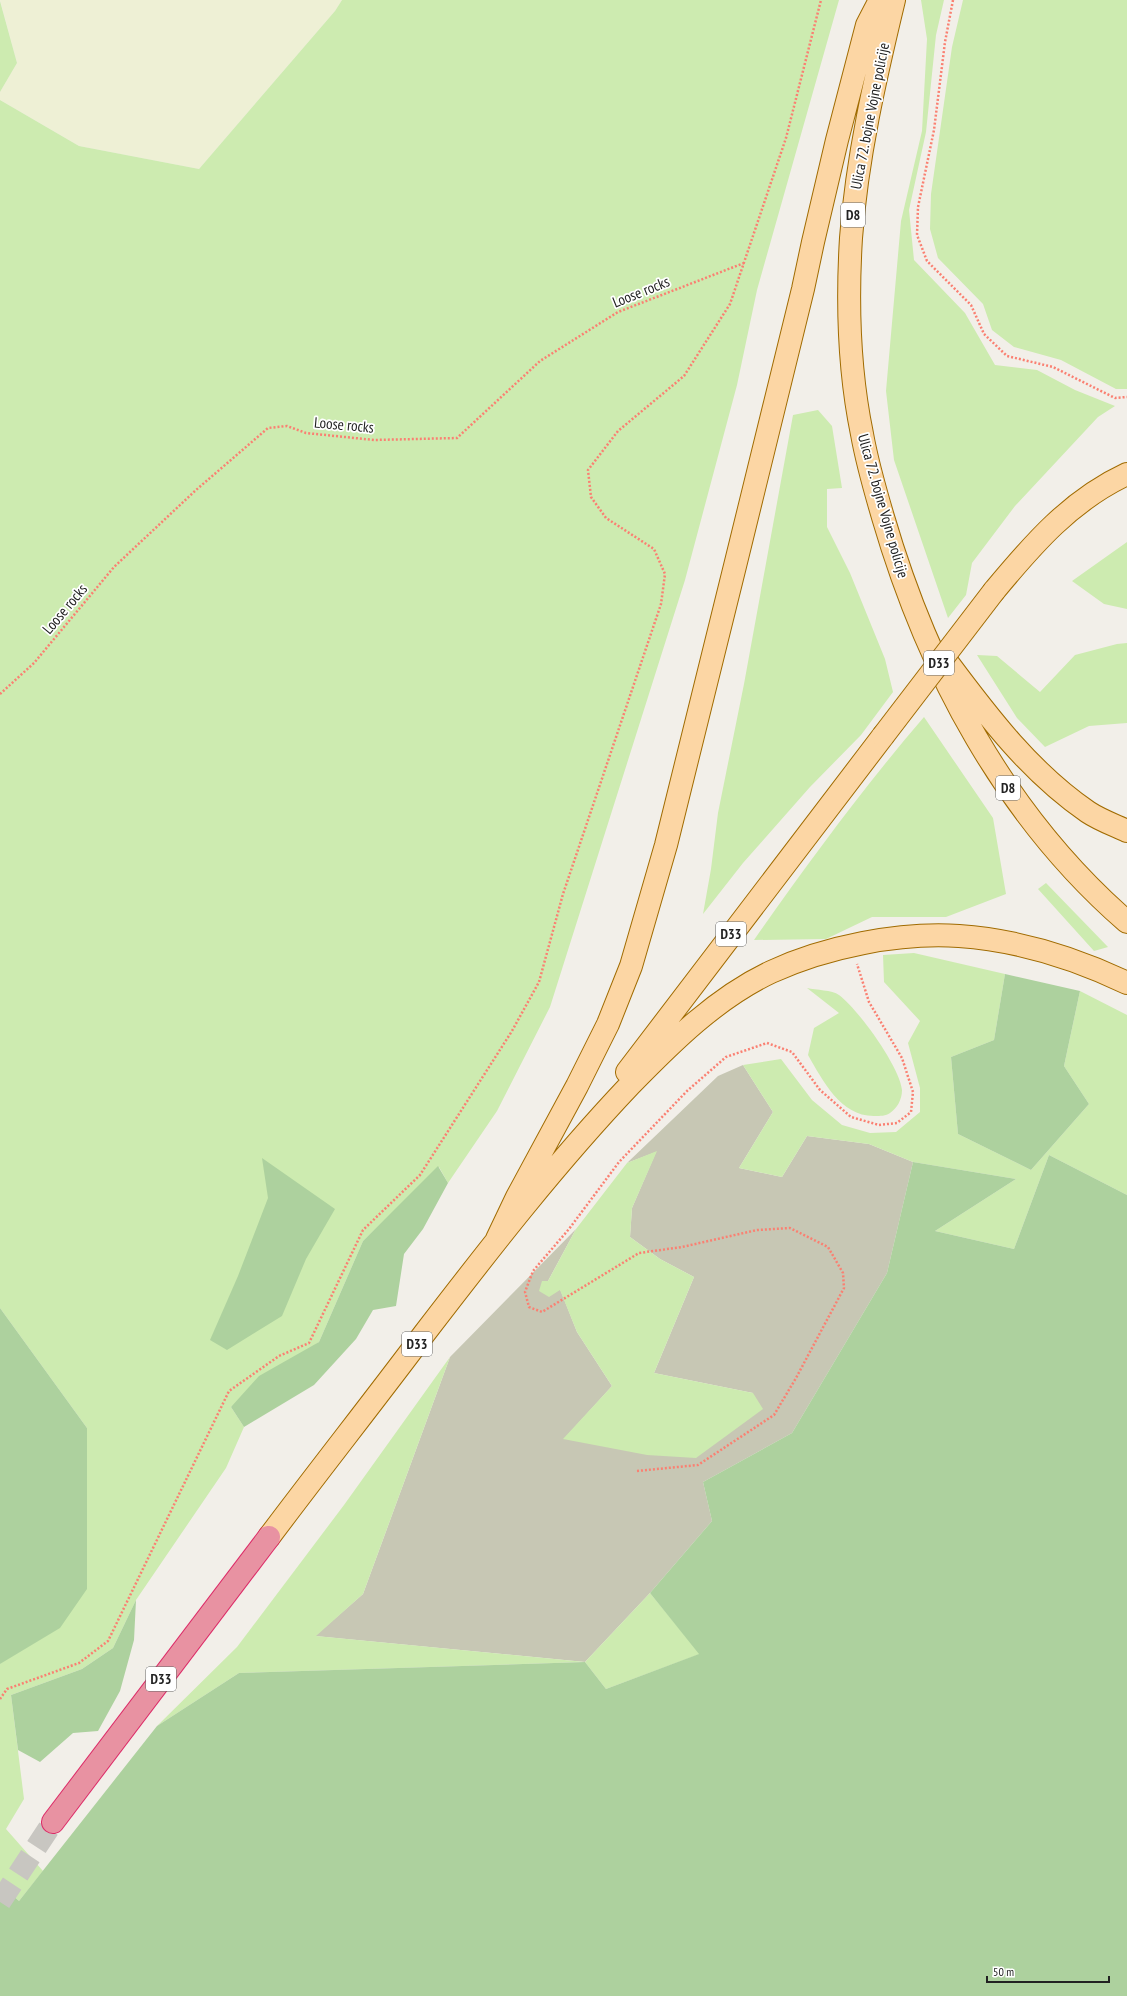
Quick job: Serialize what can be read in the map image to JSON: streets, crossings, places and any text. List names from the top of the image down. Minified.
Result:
{"streets":{"highway":["D33"],"main road":["Ulica 72. bojne Vojne policije","D8"],"path":["Loose rocks"]},"scale_bar":"50 m"}
